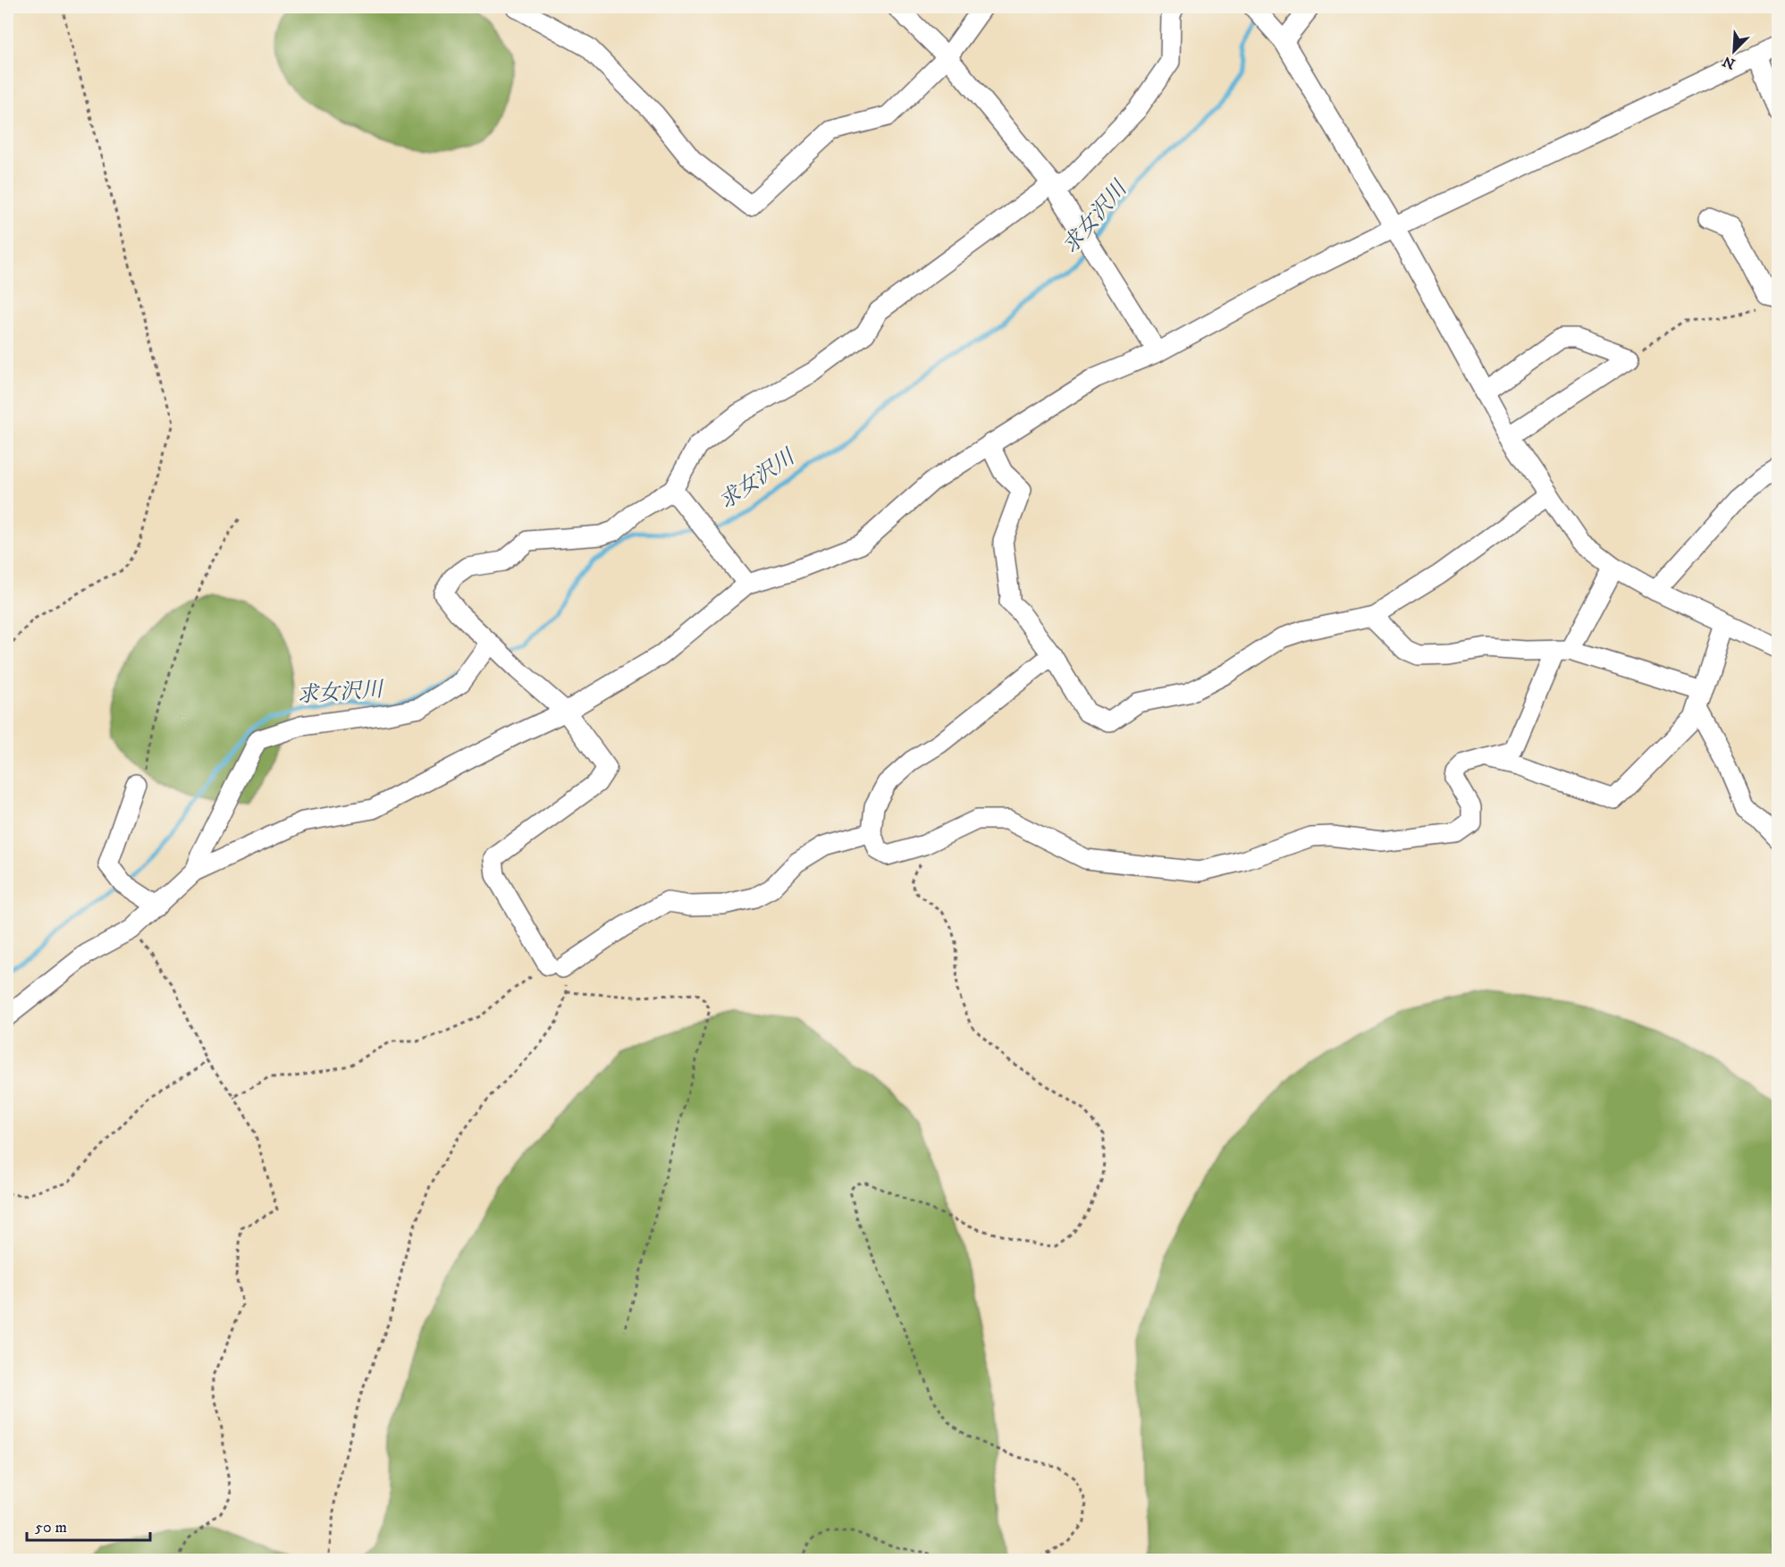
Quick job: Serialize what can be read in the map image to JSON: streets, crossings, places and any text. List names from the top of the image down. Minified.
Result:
{"water":["求女沢川"],"scale_bar":"50 m","north":"bottom left"}
